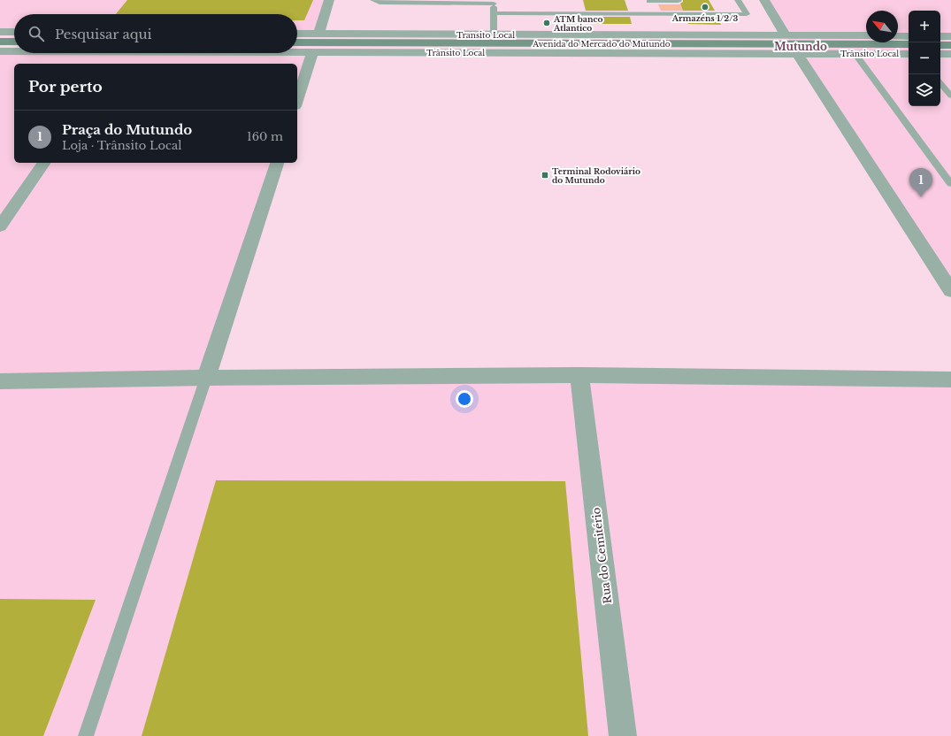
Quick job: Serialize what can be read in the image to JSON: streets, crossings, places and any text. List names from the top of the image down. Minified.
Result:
{"streets":{"main road":["Avenida do Mercado do Mutundo"],"street":["Transito Local","Trânsito Local","Rua do Cemitério"]},"districts":["Mutundo"],"places":{"other":["Armazéns 1/2/3","ATM banco Atlantico"],"transit":["Terminal Rodoviário do Mutundo"]},"north":"top left","page":{"map_buttons":["+","−"],"search":"Pesquisar aqui","heading":"Por perto","list":[{"mark":"1","name":"Praça do Mutundo","note":"Loja · Trânsito Local","value":"160 m"}],"pins":"1"}}
